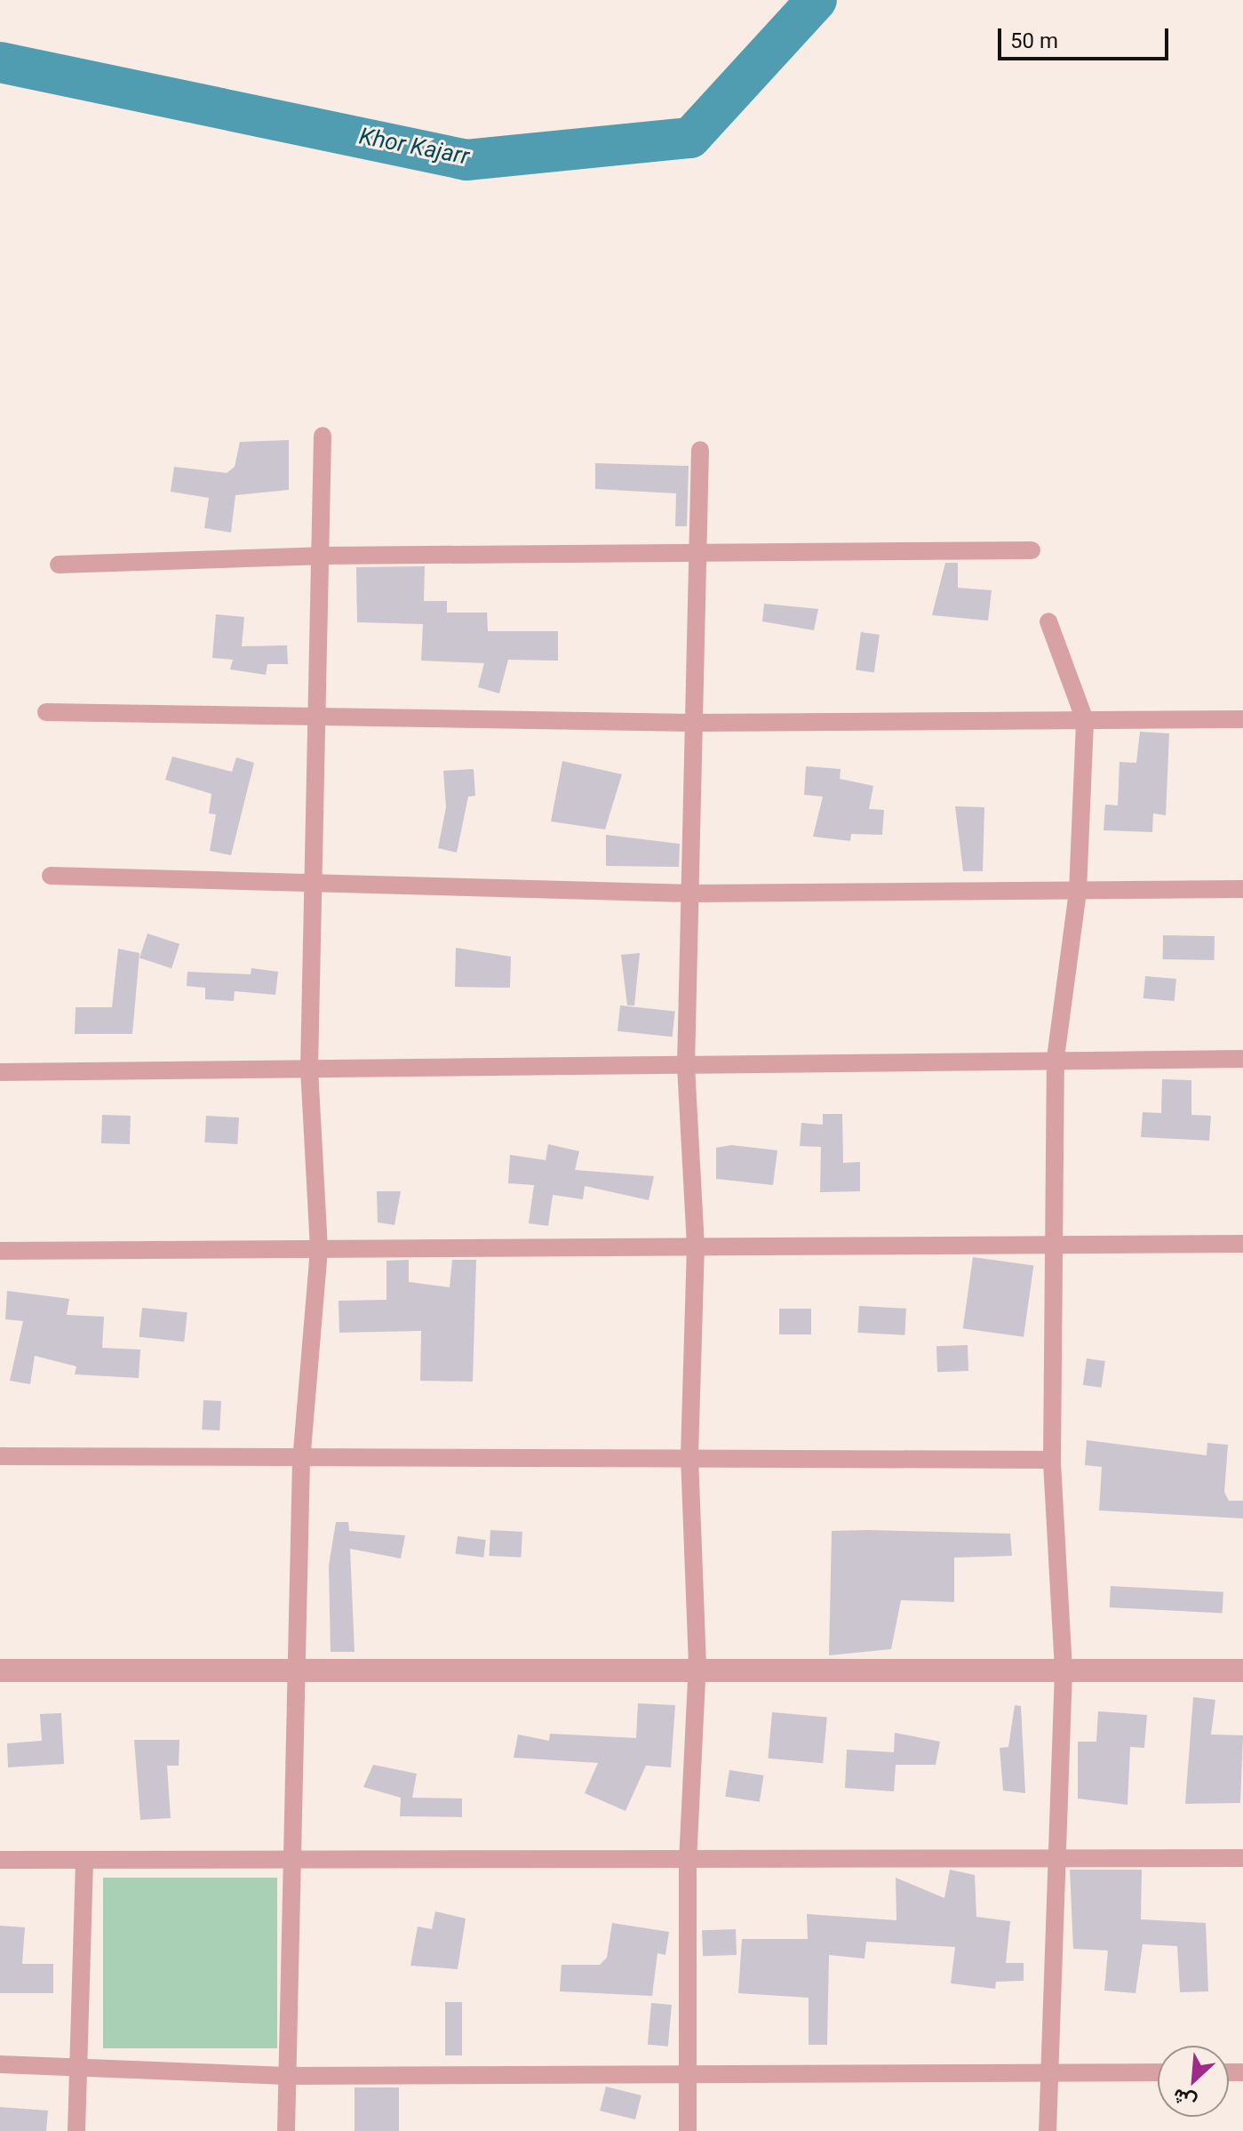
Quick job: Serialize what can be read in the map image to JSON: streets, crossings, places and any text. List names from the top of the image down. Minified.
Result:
{"water":["Khor Kajarr"],"scale_bar":"50 m","north":"bottom left"}
